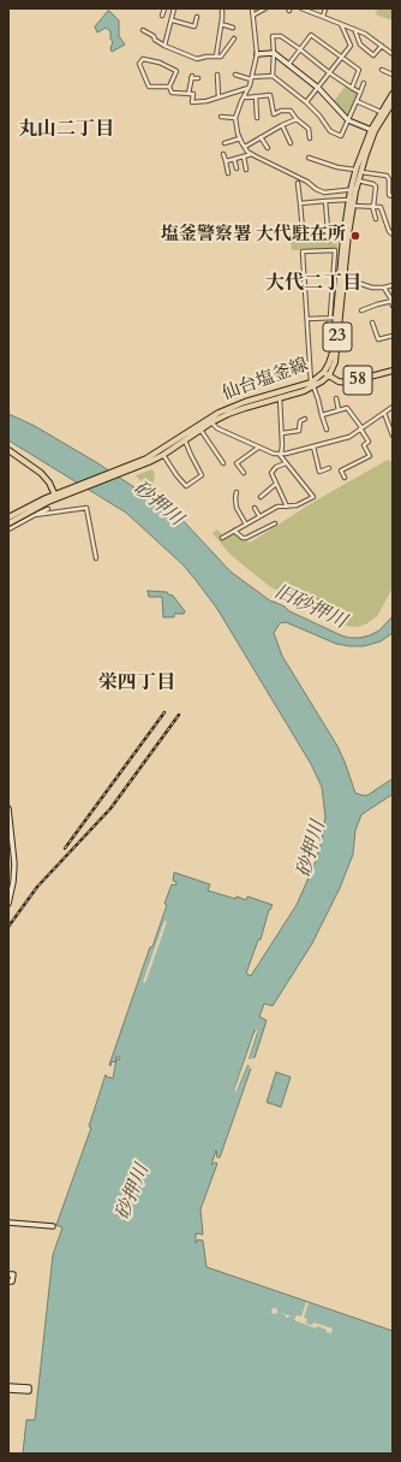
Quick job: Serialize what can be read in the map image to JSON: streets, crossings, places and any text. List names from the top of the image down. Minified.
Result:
{"streets":{"main road":["23","仙台塩釜線","58"]},"crossings":[["仙台塩釜線","58"]],"districts":["丸山二丁目","大代二丁目","栄四丁目"],"water":["砂押川","旧砂押川"],"places":["塩釜警察署 大代駐在所"]}
